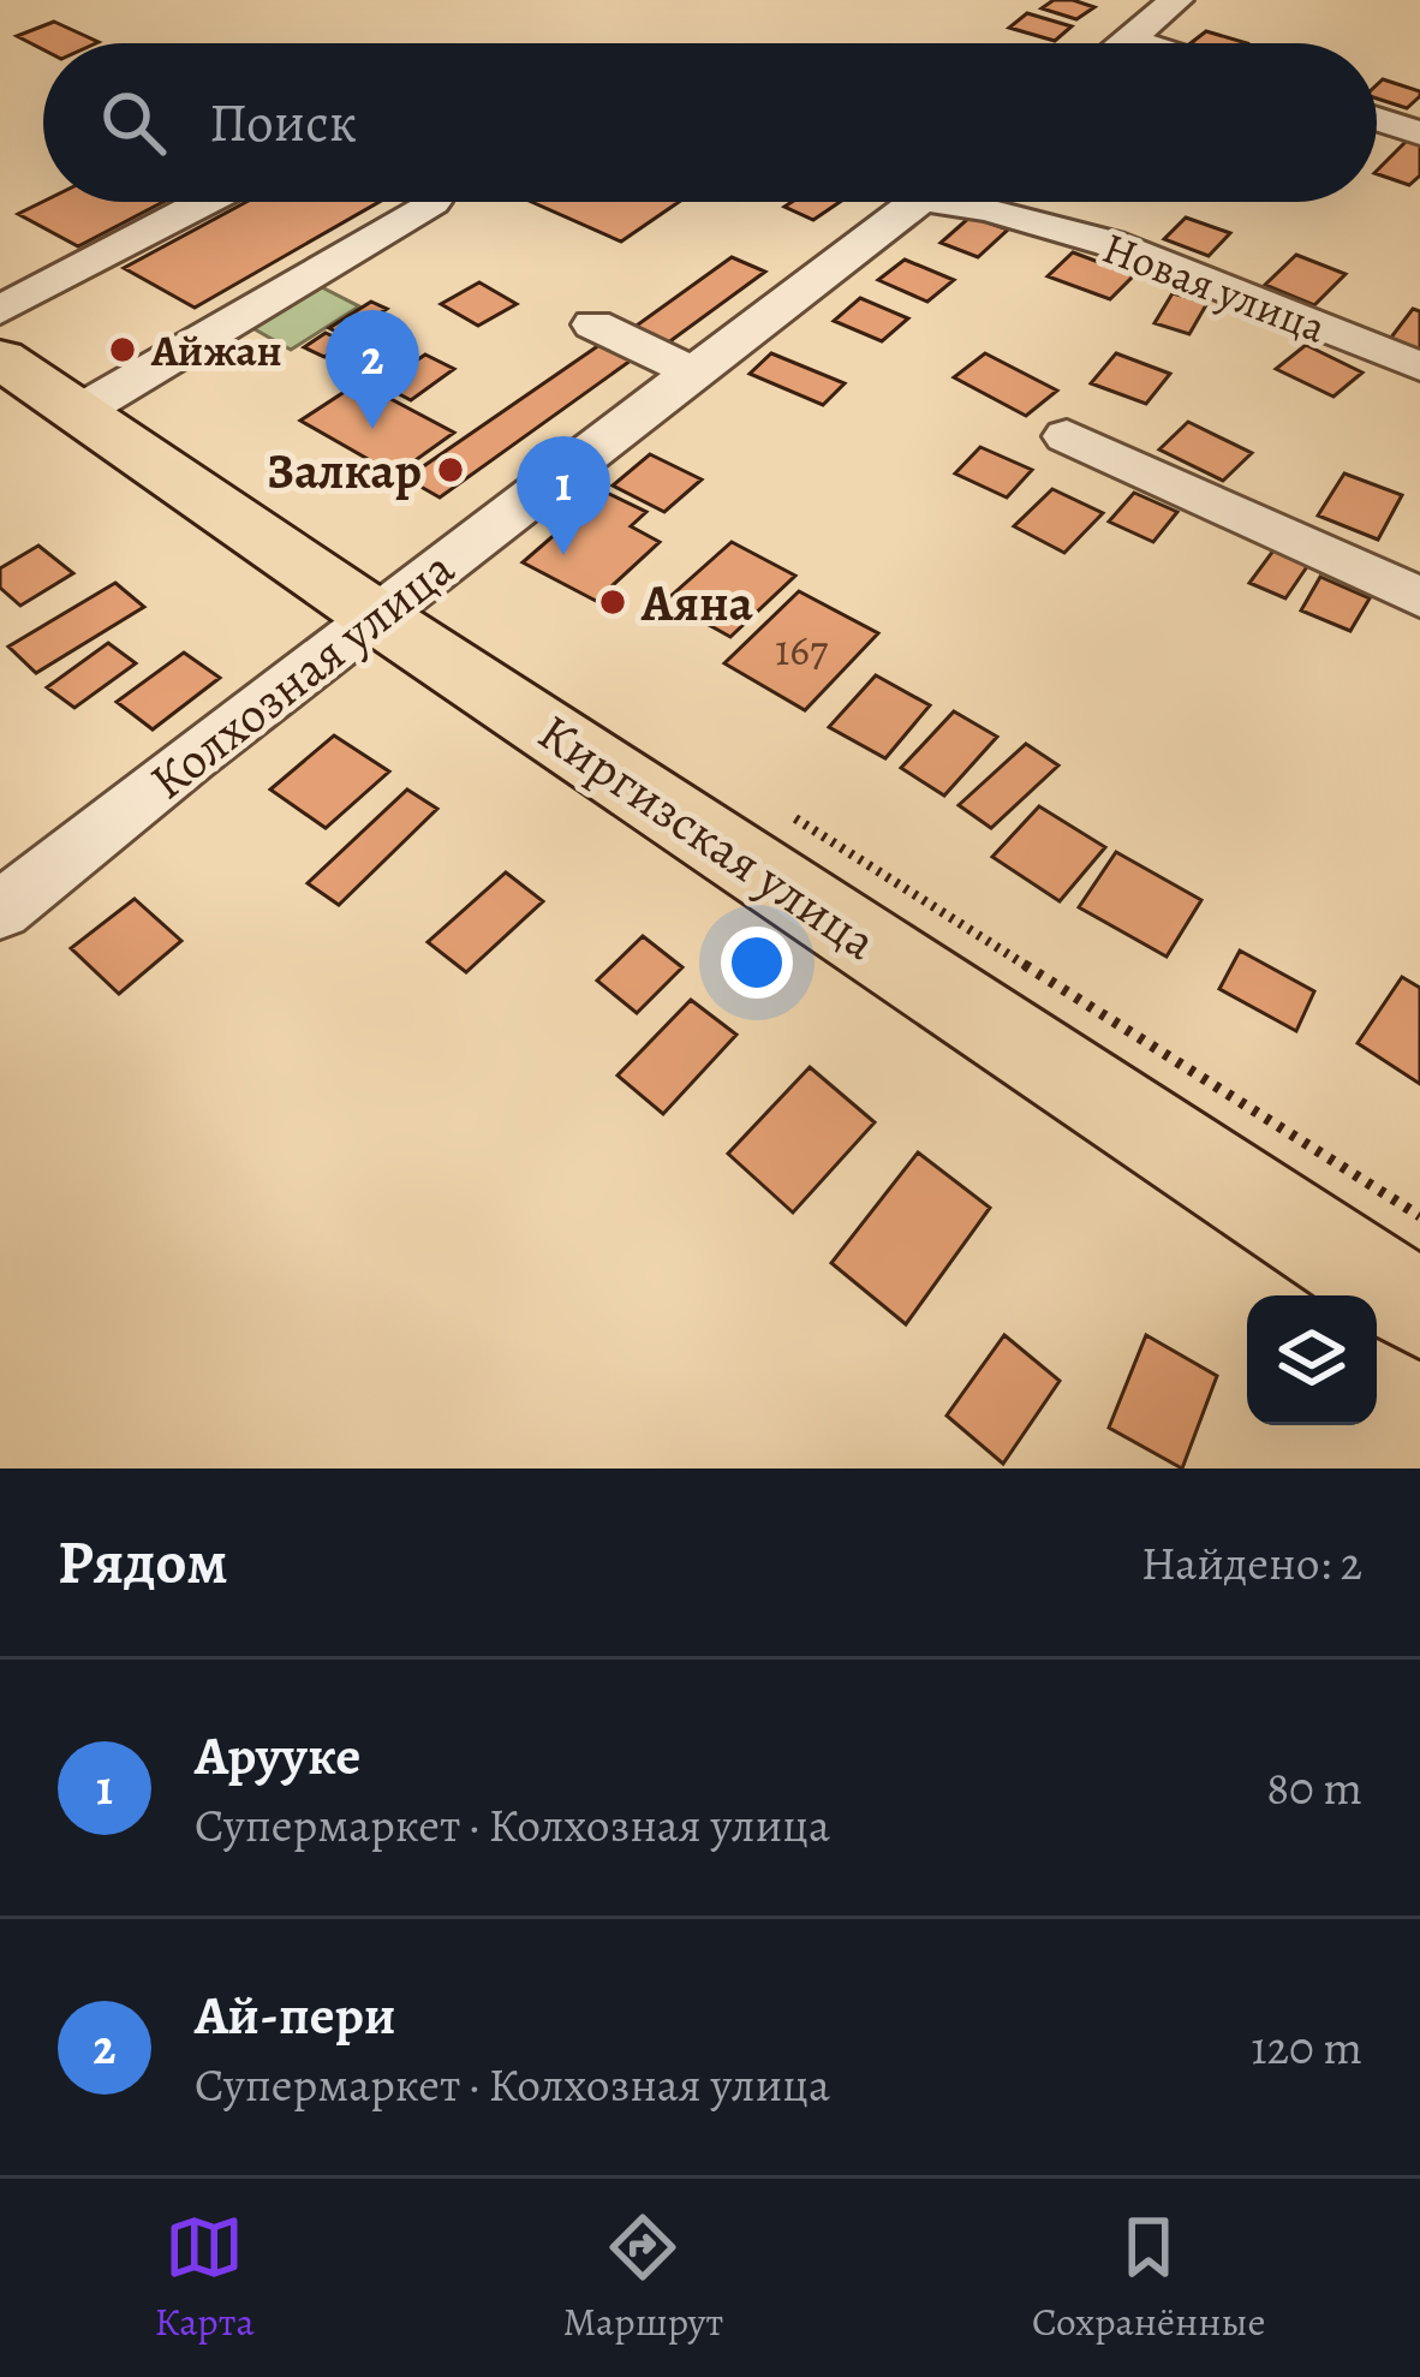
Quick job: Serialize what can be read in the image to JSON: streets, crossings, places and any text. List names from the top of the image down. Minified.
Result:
{"streets":{"main road":["Киргизская улица"],"street":["Новая улица","Колхозная улица"]},"crossings":[["Колхозная улица","Киргизская улица"]],"places":["Айжан","Залкар","Аяна"],"house_numbers":["167"],"page":{"search":"Поиск","pins":["2","1"],"heading":["Рядом","Найдено: 2"],"list":[{"mark":"1","name":"Арууке","note":"Супермаркет · Колхозная улица","value":"80 m"},{"mark":"2","name":"Ай-пери","note":"Супермаркет · Колхозная улица","value":"120 m"}],"nav":["Карта","Маршрут","Сохранённые"]}}
